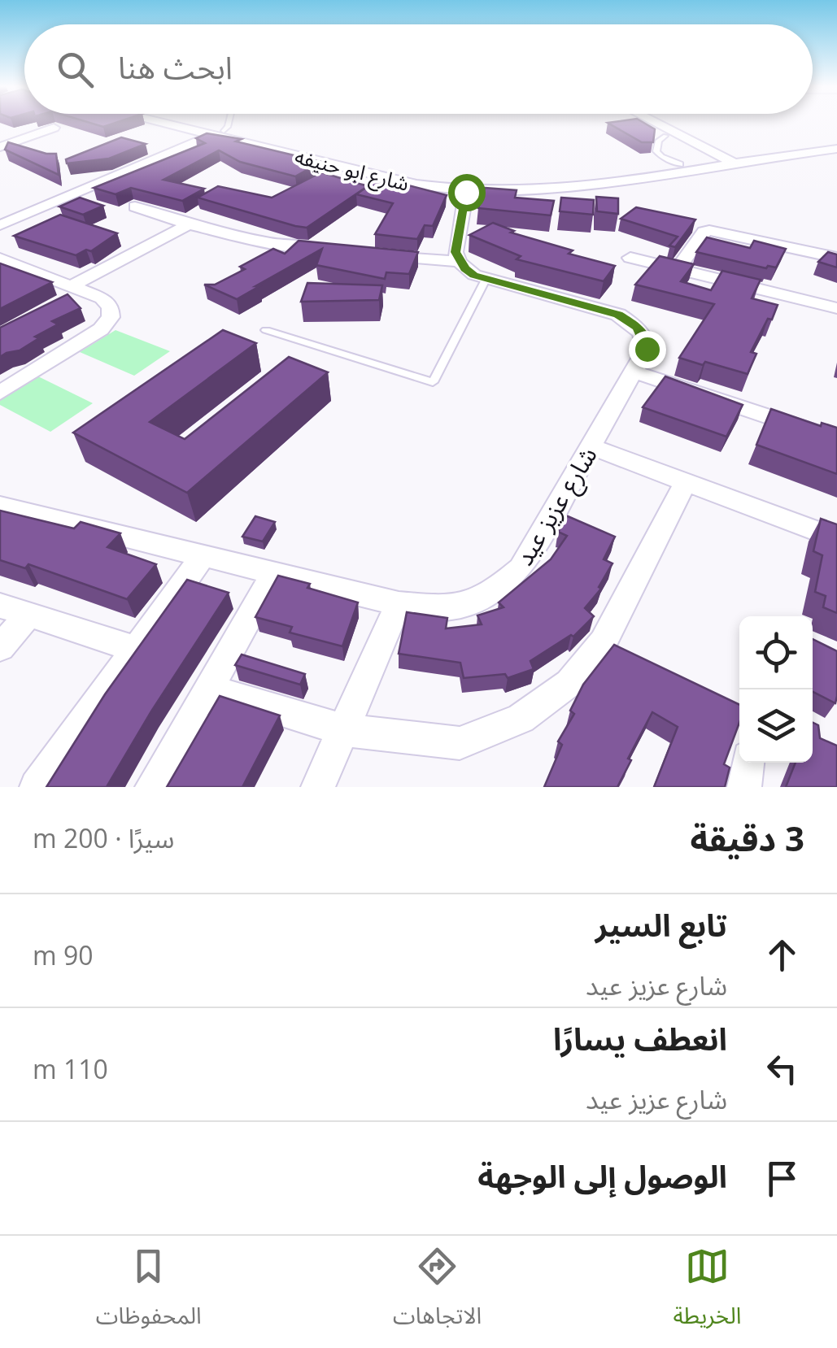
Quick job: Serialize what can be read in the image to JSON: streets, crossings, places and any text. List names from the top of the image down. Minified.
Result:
{"streets":{"street":["شارع ابو حنيفه","شارع عزيز عيد"]},"page":{"search":"ابحث هنا","heading":["3 دقيقة","سيرًا · 200 m"],"list":[["تابع السير","شارع عزيز عيد","90 m"],["انعطف يسارًا","شارع عزيز عيد","110 m"],"الوصول إلى الوجهة"],"nav":["الخريطة","الاتجاهات","المحفوظات"]}}
